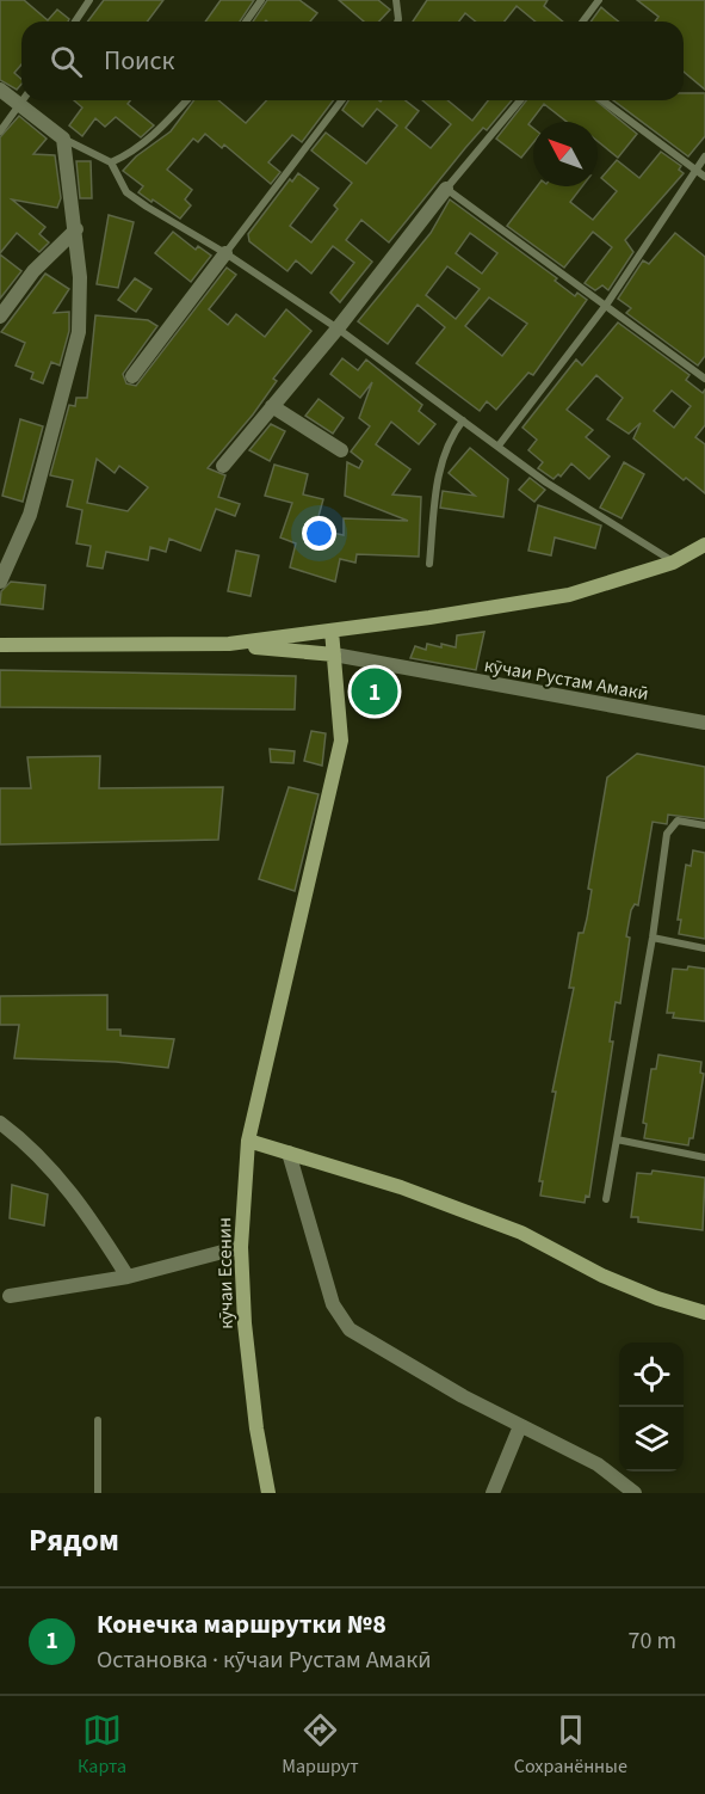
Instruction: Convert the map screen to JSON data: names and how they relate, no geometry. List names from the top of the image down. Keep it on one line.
{"streets":{"street":["кӯчаи Рустам Амакӣ","кӯчаи Есенин"]},"crossings":[["кӯчаи Рустам Амакӣ","кӯчаи Есенин"]],"north":"top left","page":{"search":"Поиск","pins":"1","heading":"Рядом","list":[{"mark":"1","name":"Конечка маршрутки №8","note":"Остановка · кӯчаи Рустам Амакӣ","value":"70 m"}],"nav":["Карта","Маршрут","Сохранённые"]}}
